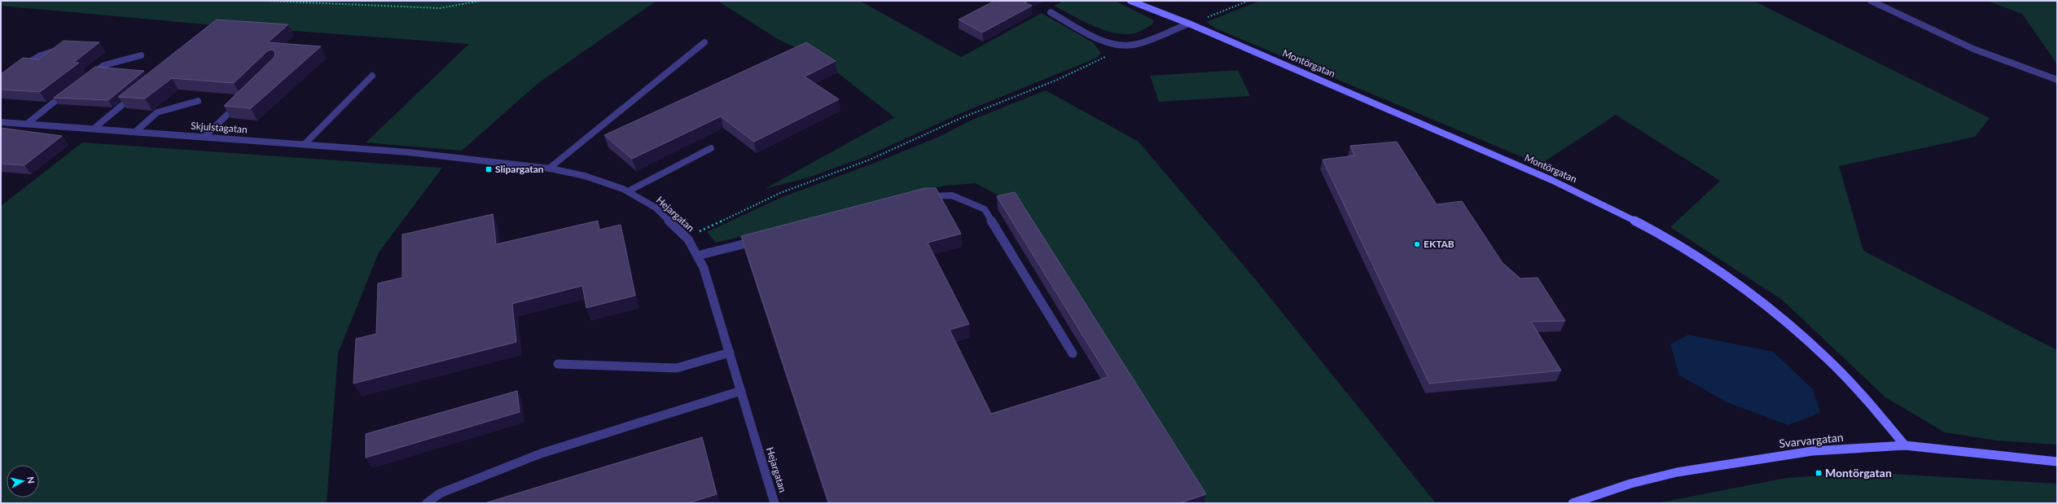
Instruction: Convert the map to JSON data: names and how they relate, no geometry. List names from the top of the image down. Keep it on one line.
{"streets":{"street":["Montörgatan","Skjulstagatan","Hejargatan","Svarvargatan"]},"crossings":[["Montörgatan","Svarvargatan"],["Skjulstagatan","Hejargatan"]],"places":{"transit":["Slipargatan","Montörgatan"],"other":["EKTAB"]},"north":"right"}
